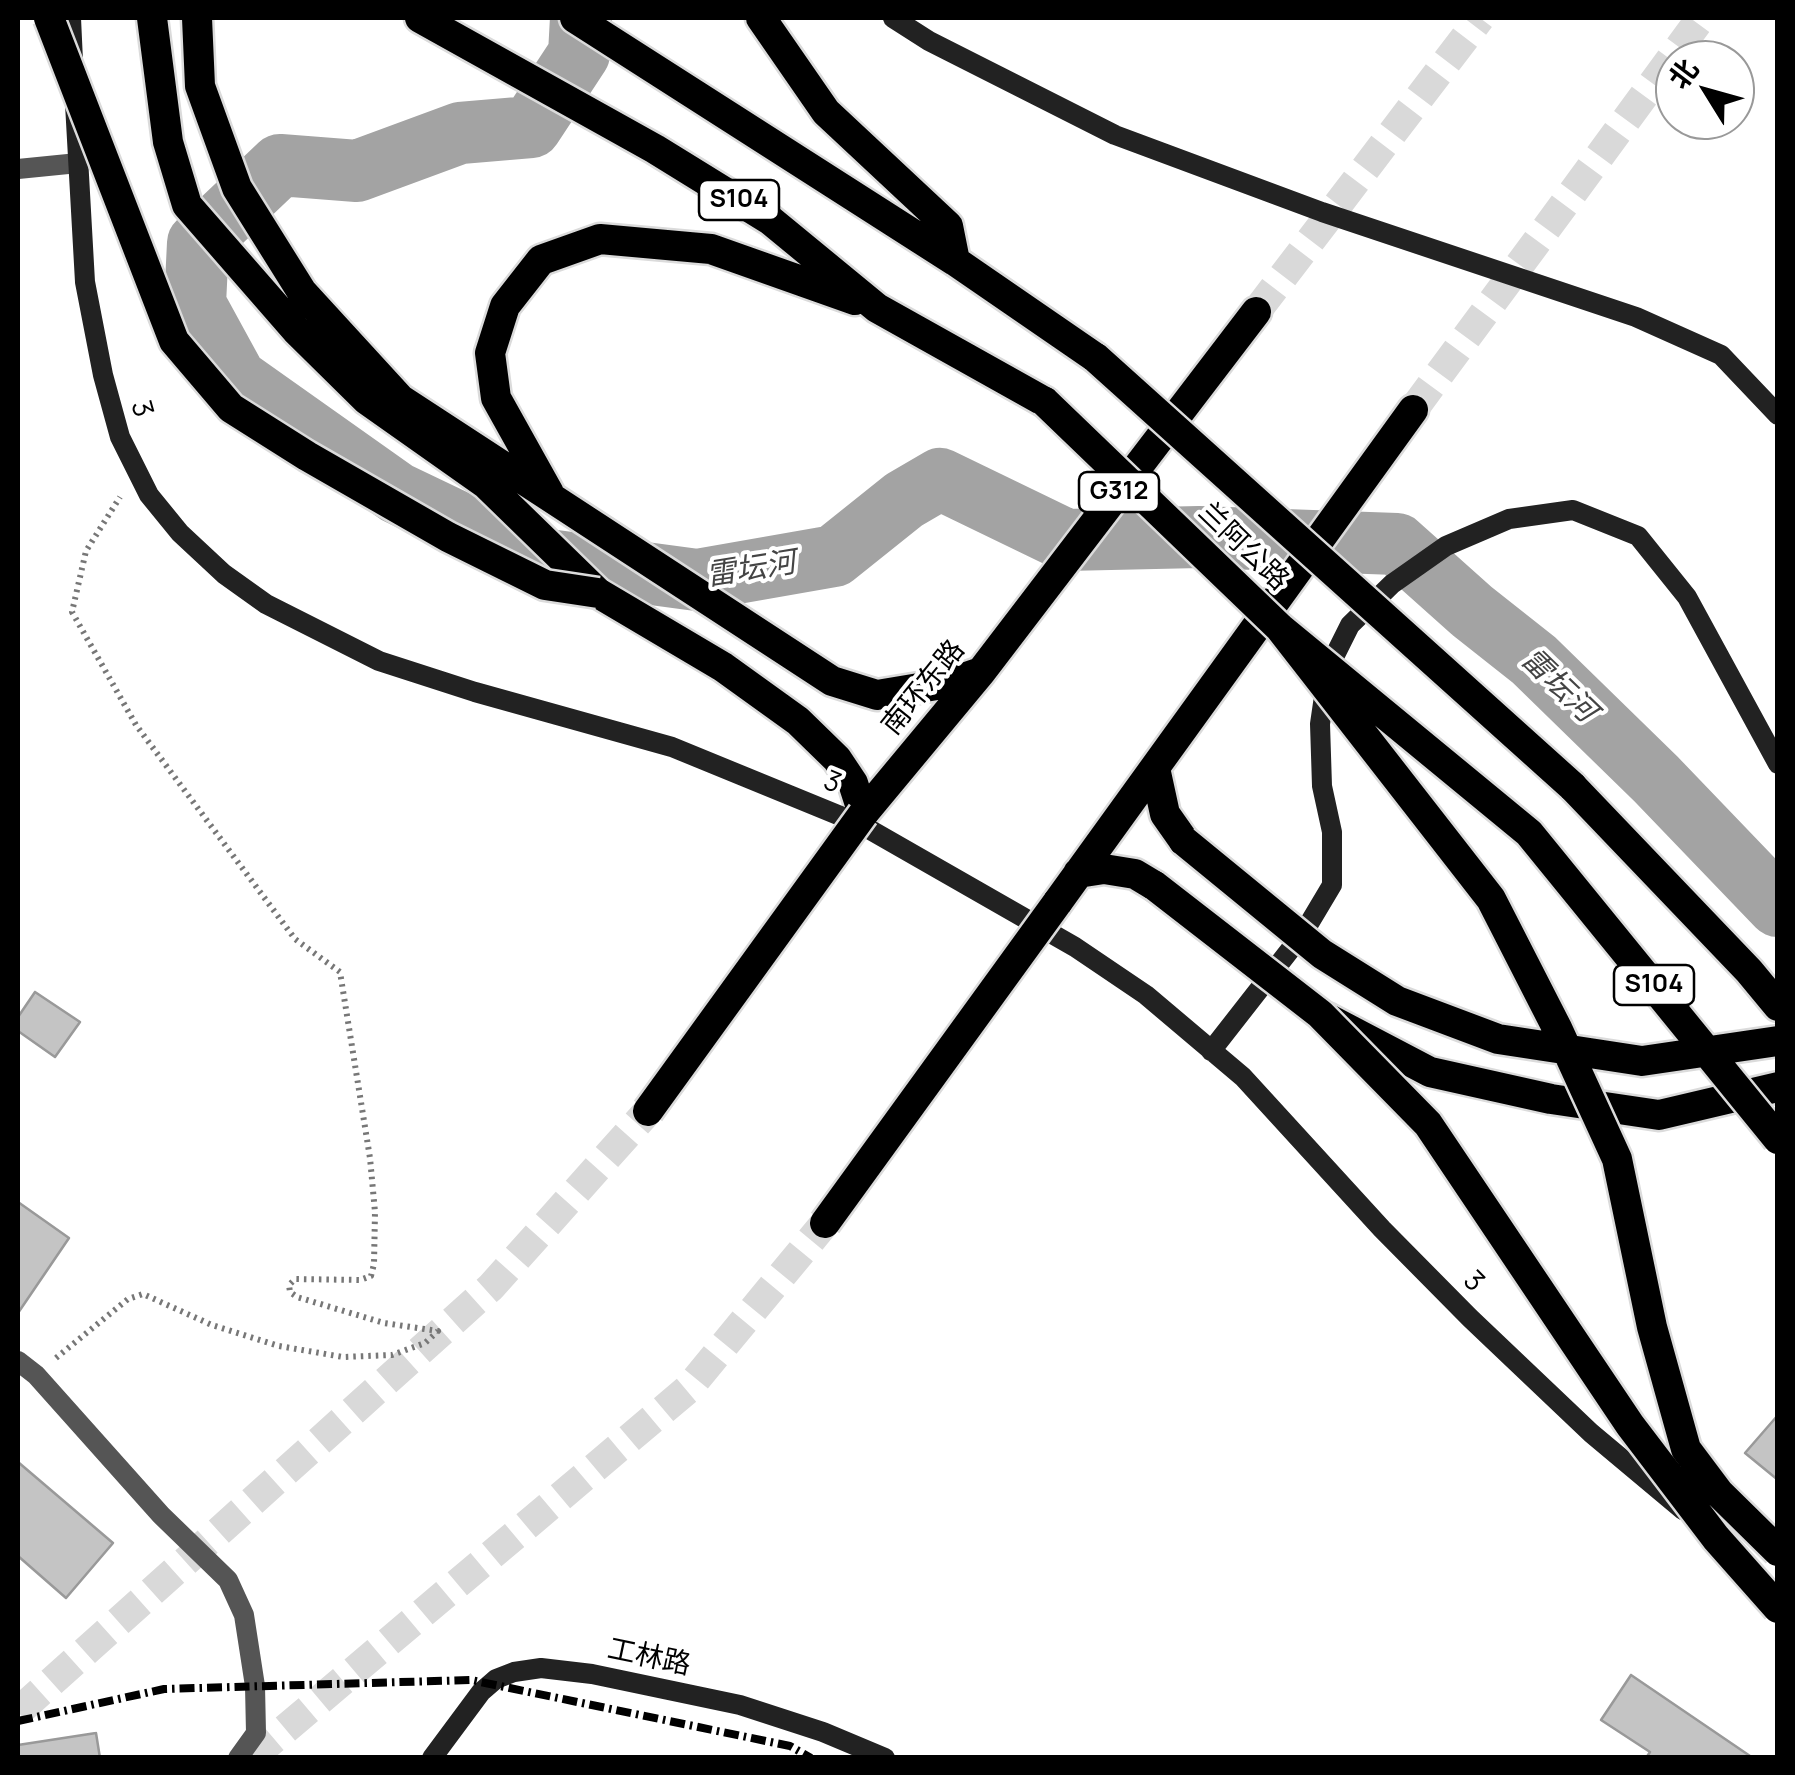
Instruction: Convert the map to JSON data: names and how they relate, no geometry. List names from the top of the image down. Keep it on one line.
{"streets":{"highway":["S104","G312","兰阿公路","南环东路"],"main road":["3","工林路"]},"water":["雷坛河"],"north":"top left"}
